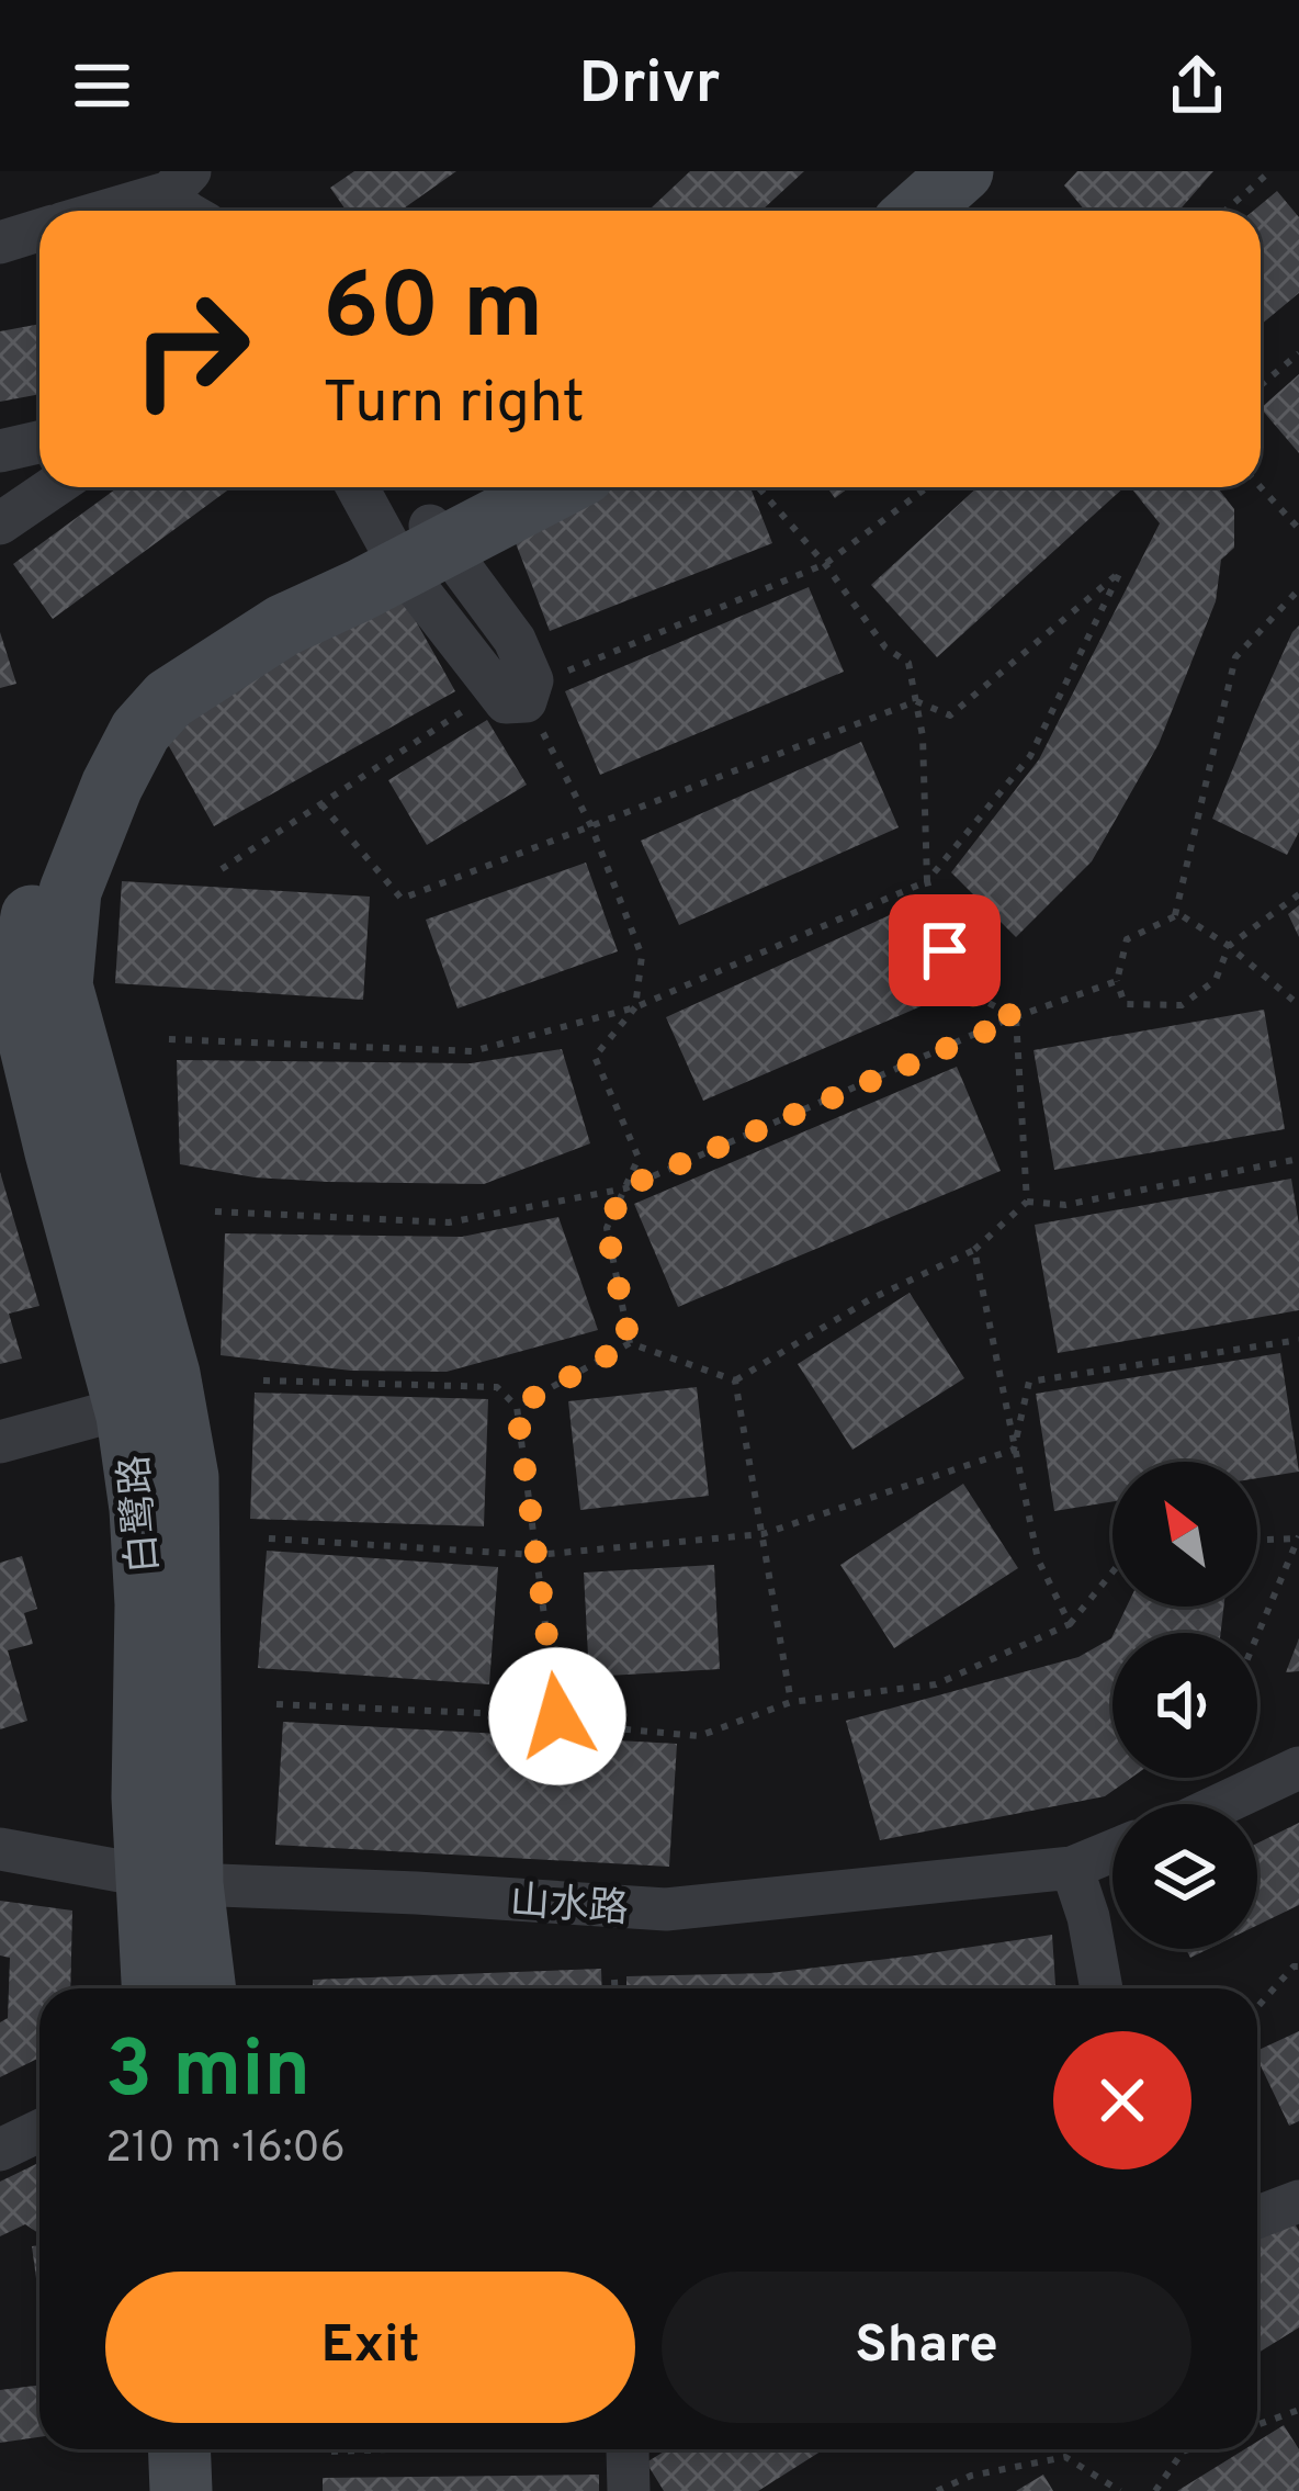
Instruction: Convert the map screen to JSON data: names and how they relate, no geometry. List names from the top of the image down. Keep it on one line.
{"streets":{"street":["白鹭路","山水路"]},"crossings":[["白鹭路","山水路"]],"north":"top left","page":{"header":"Drivr","turn":["60 m","Turn right"],"heading":["3 min","210 m · 16:06"],"buttons":["Exit","Share"]}}
